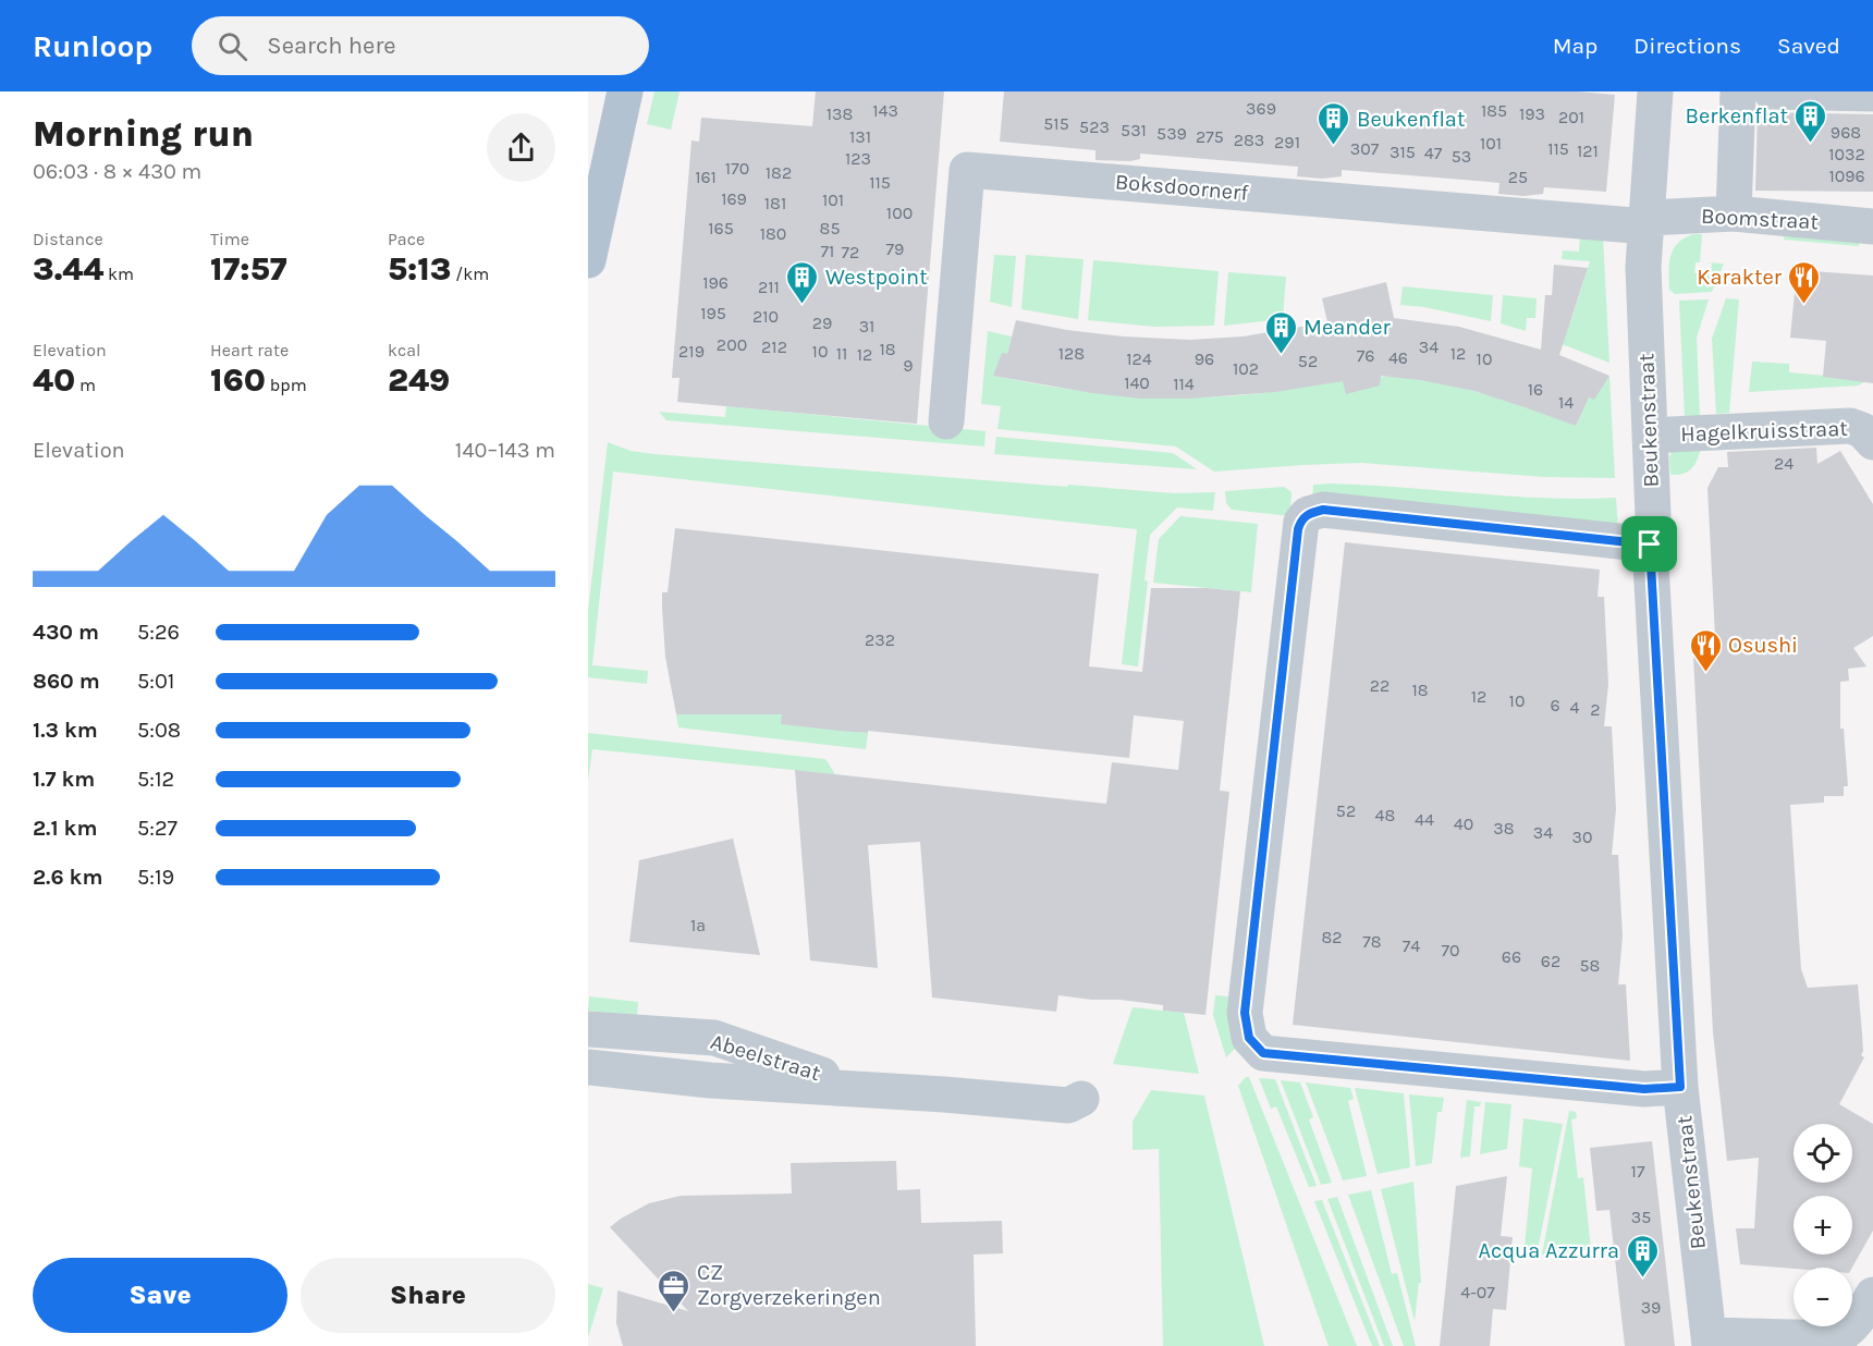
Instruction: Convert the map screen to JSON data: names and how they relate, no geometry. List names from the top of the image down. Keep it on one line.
{"streets":{"street":["Boksdoornerf","Boomstraat","Beukenstraat","Hagelkruisstraat","Abeelstraat"]},"crossings":[["Boksdoornerf","Boomstraat"],["Boksdoornerf","Beukenstraat"],["Boomstraat","Beukenstraat"],["Beukenstraat","Hagelkruisstraat"]],"places":{"building":["Berkenflat","Beukenflat","Westpoint","Meander","Acqua Azzurra"],"restaurant":["Karakter","Osushi"],"office":["CZ Zorgverzekeringen"]},"house_numbers":["369","143","185","138","193","201","515","523","531","968","539","131","275","283","291","101","307","115","121","315","47","1032","53","123","170","182","1096","161","25","115","169","101","181","100","165","85","180","79","71","72","196","211","195","210","29","31","200","212","34","18","219","10","11","128","12","12","76","46","124","96","10","52","9","102","140","114","16","14","24","232","22","18","12","10","6","4","2","52","48","44","40","38","34","30","1a","82","78","74","70","66","62","58","17","35","4-07","39"],"page":{"header":"Runloop","search":"Search here","nav":["Map","Directions","Saved"],"heading":["Morning run","06:03 · 8 × 430 m"],"stats":[["Distance","3.44 km"],["Time","17:57"],["Pace","5:13 /km"],["Elevation","40 m"],["Heart rate","160 bpm"],["kcal","249"]],"chart":["Elevation","140–143 m"],"list":[{"name":"430 m","note":"5:26"},{"name":"860 m","note":"5:01"},{"name":"1.3 km","note":"5:08"},{"name":"1.7 km","note":"5:12"},{"name":"2.1 km","note":"5:27"},{"name":"2.6 km","note":"5:19"}],"map_buttons":["+","−"],"buttons":["Save","Share"]}}
